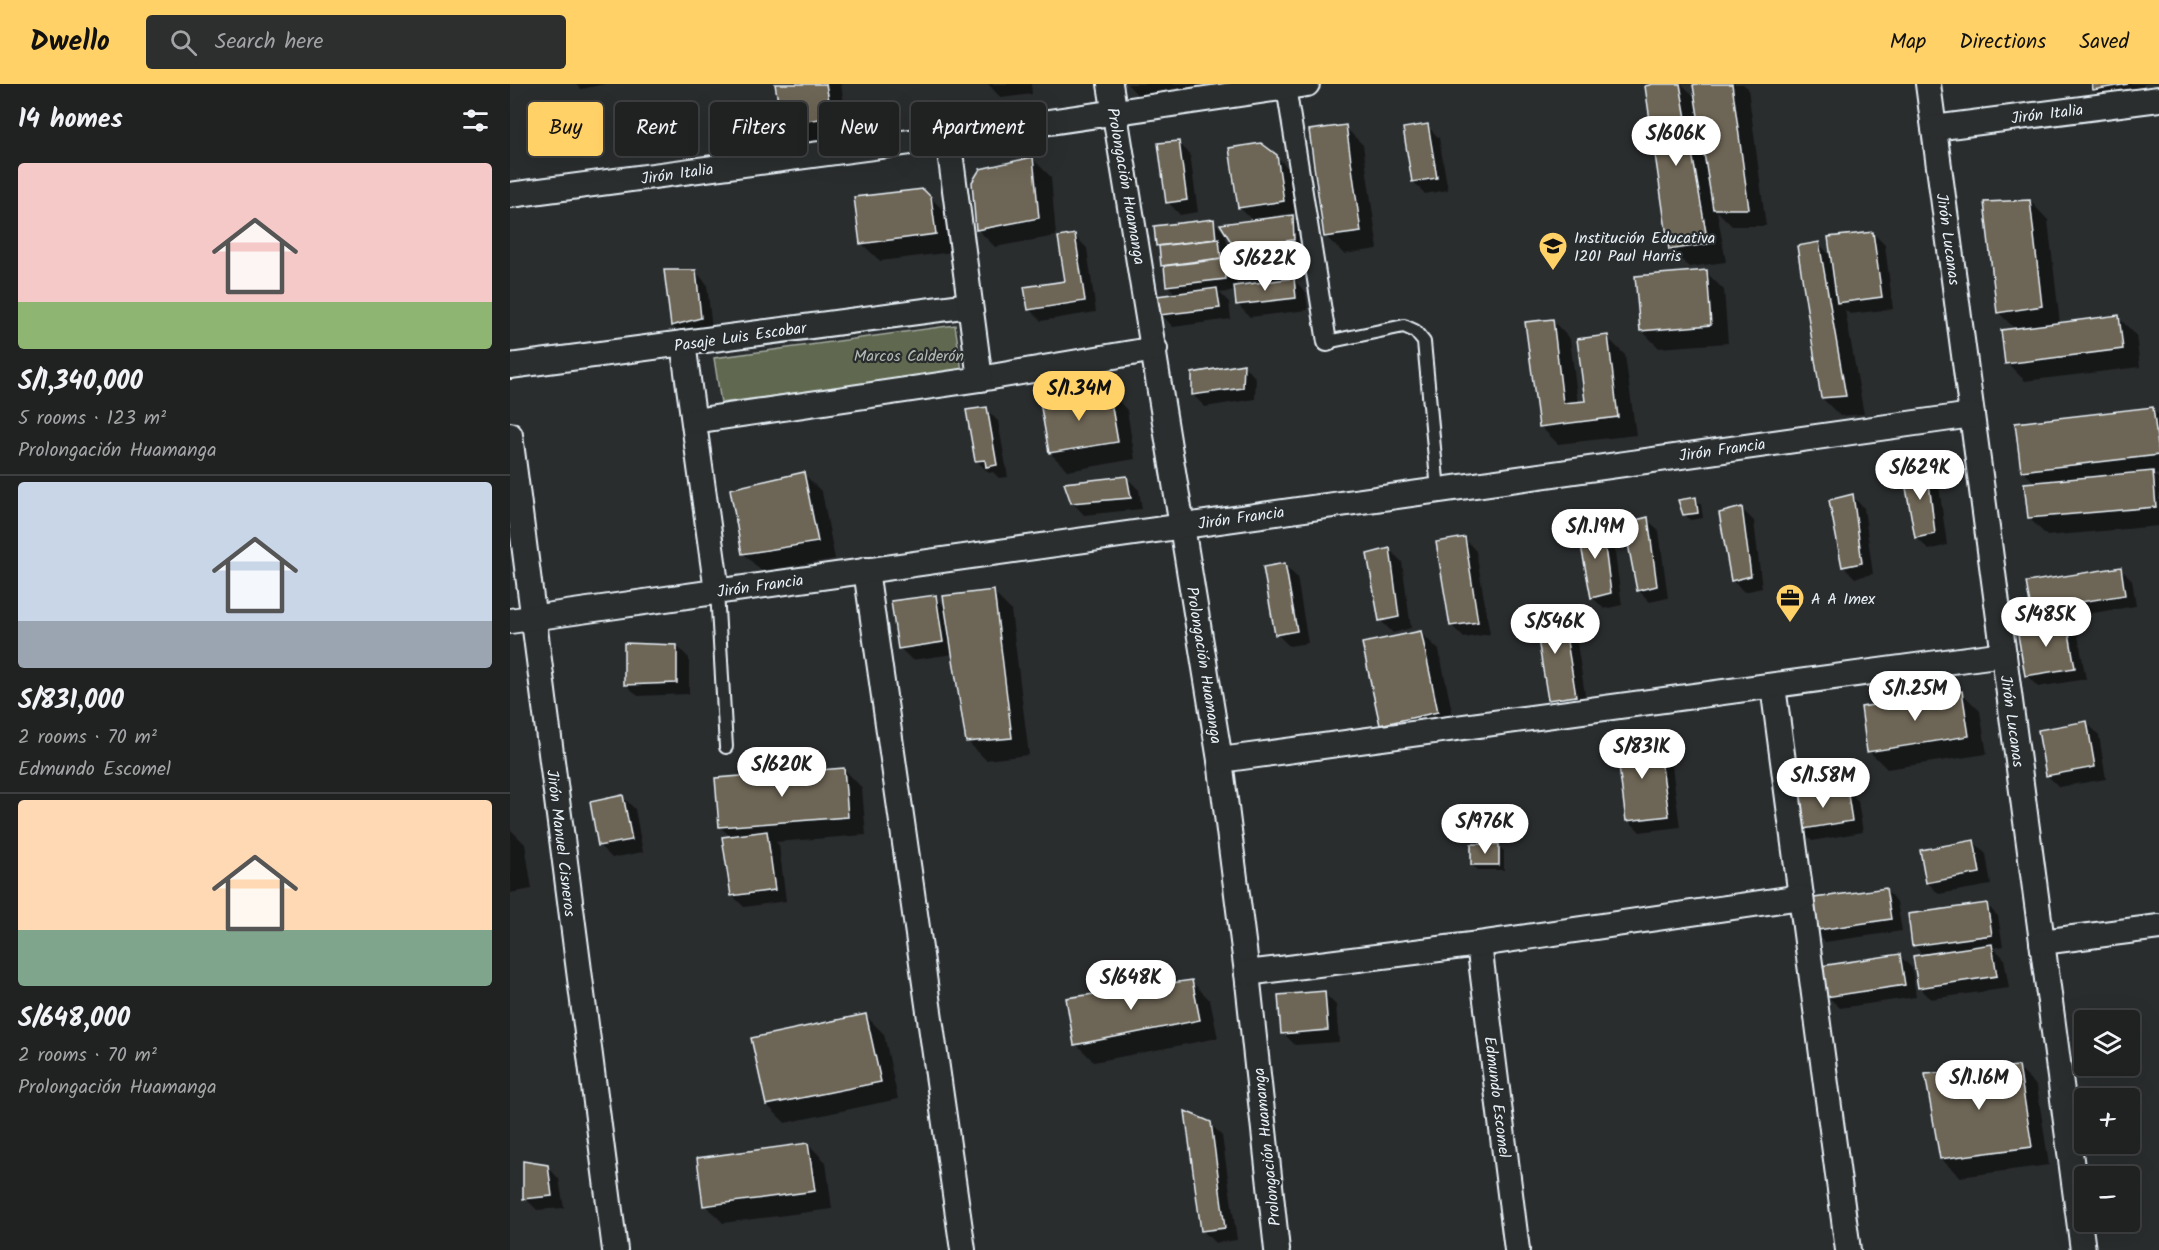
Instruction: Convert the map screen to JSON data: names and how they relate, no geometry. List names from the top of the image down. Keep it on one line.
{"streets":{"street":["Jirón Italia","Prolongación Huamanga","Jirón Lucanas","Pasaje Luis Escobar","Jirón Francia","Jirón Manuel Cisneros","Edmundo Escomel"]},"crossings":[["Jirón Italia","Prolongación Huamanga"],["Jirón Italia","Jirón Lucanas"],["Prolongación Huamanga","Jirón Francia"],["Jirón Lucanas","Jirón Francia"],["Jirón Francia","Jirón Manuel Cisneros"]],"parks":["Marcos Calderón"],"places":{"school or university":["Institución Educativa 1201 Paul Harris"],"office":["A A Imex"]},"page":{"header":"Dwello","search":"Search here","nav":["Map","Directions","Saved"],"heading":"14 homes","chip":["Buy","Rent","Filters","New","Apartment"],"price":["S/606K","S/622K","S/1.34M","S/629K","S/1.19M","S/485K","S/546K","S/1.25M","S/831K","S/620K","S/1.58M","S/976K","S/648K","S/1.16M"],"list":[{"name":"S/1,340,000","note":"5 rooms · 123 m² · Prolongación Huamanga"},{"name":"S/831,000","note":"2 rooms · 70 m² · Edmundo Escomel"},{"name":"S/648,000","note":"2 rooms · 70 m² · Prolongación Huamanga"}],"map_buttons":["+","−"]}}
